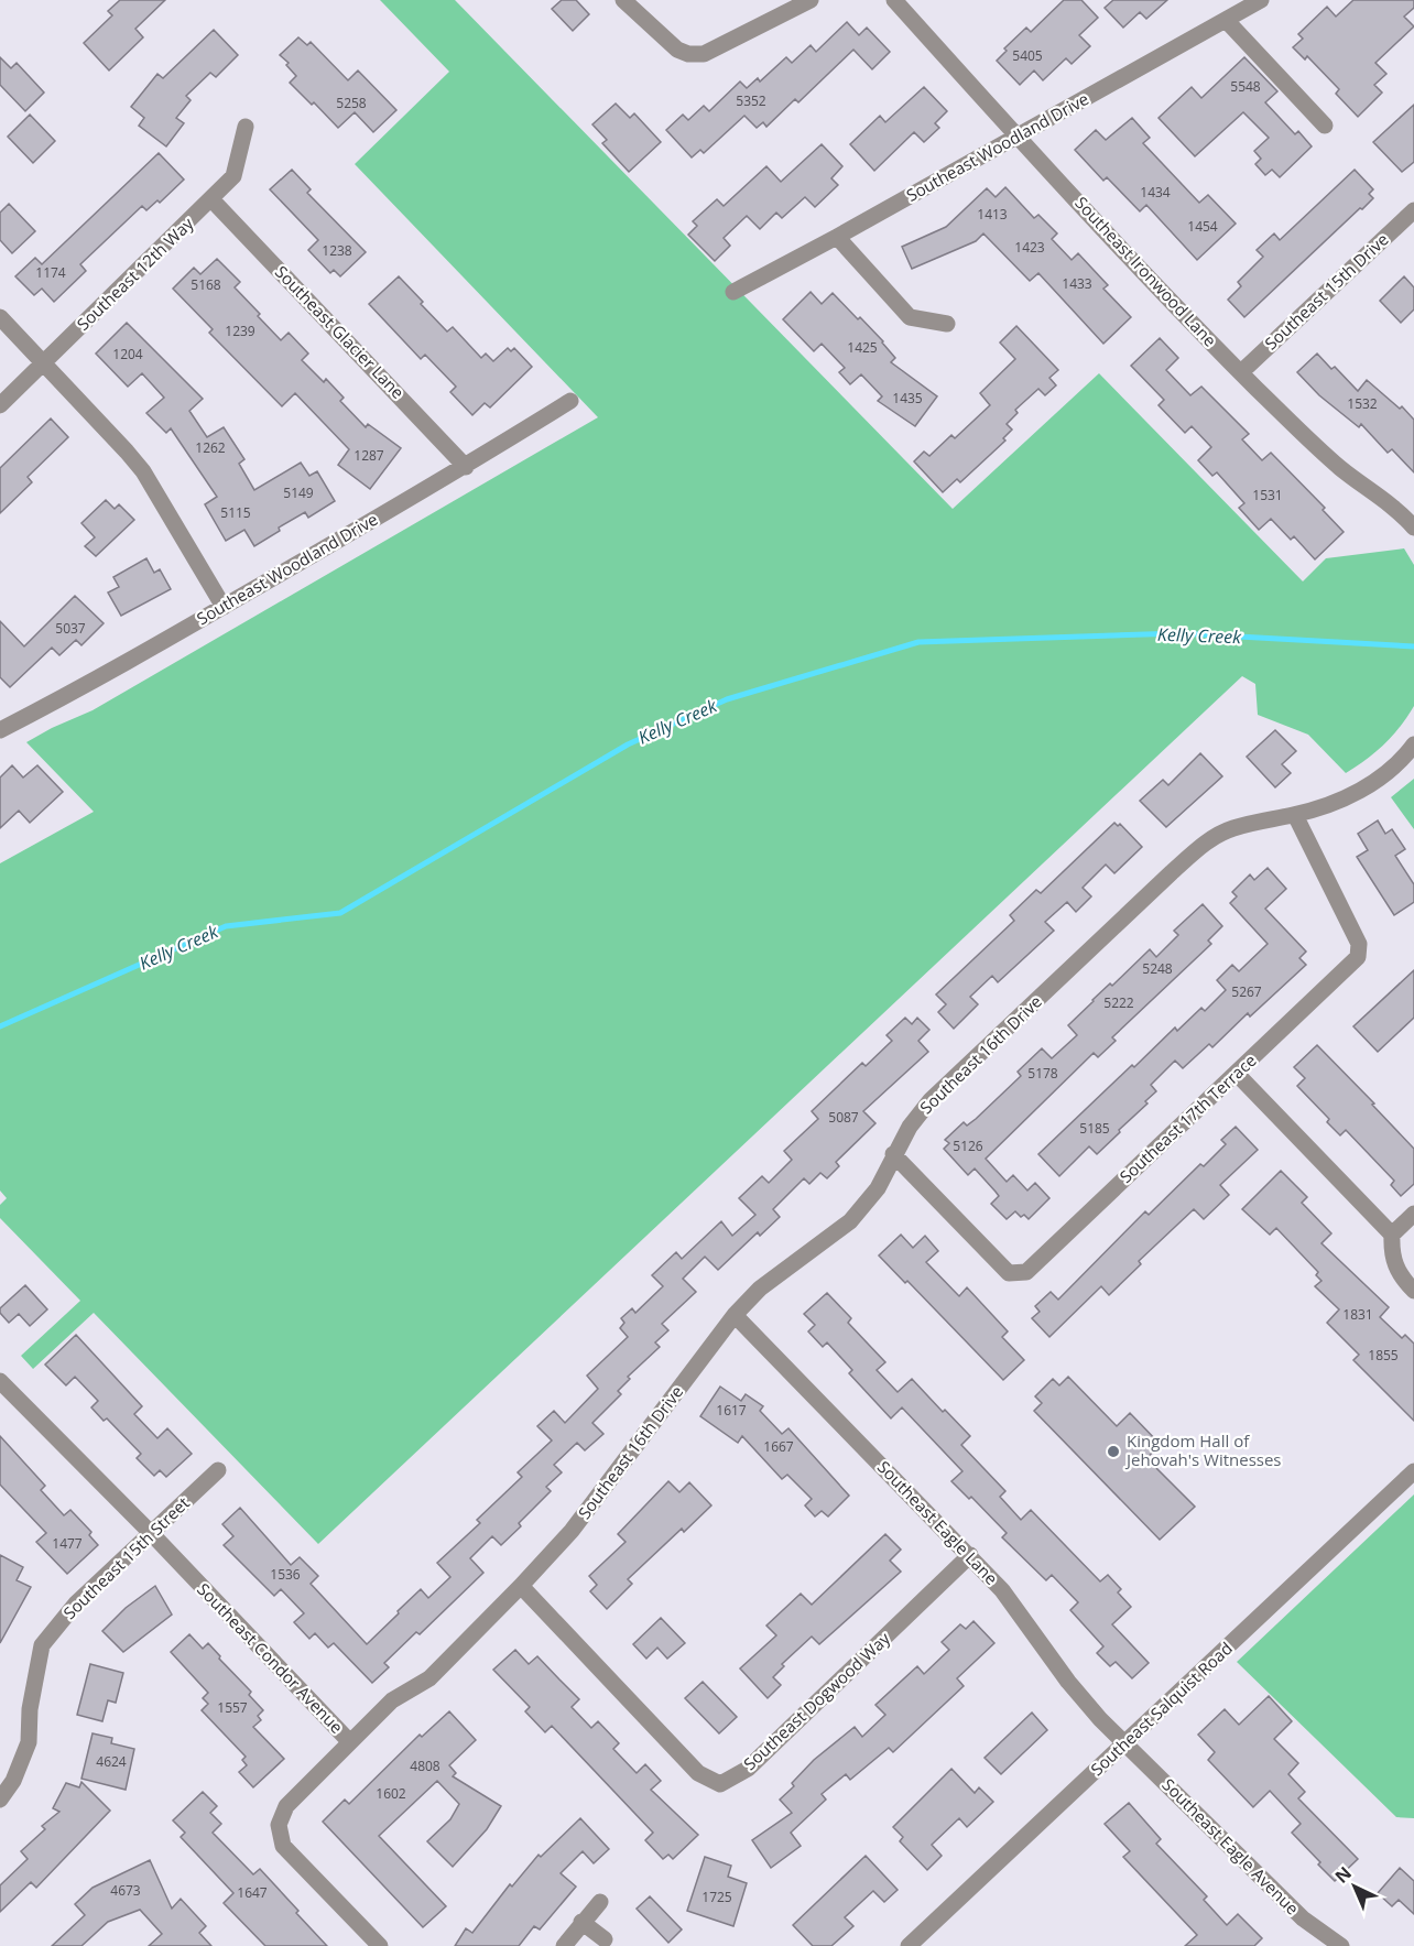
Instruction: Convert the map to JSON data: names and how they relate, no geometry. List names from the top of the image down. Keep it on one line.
{"streets":{"street":["Southeast Woodland Drive","Southeast Ironwood Lane","Southeast 12th Way","Southeast 15th Drive","Southeast Glacier Lane","Southeast 16th Drive","Southeast 17th Terrace","Southeast Eagle Lane","Southeast 15th Street","Southeast Condor Avenue","Southeast Dogwood Way","Southeast Salquist Road","Southeast Eagle Avenue"]},"crossings":[["Southeast Woodland Drive","Southeast Ironwood Lane"],["Southeast Woodland Drive","Southeast Glacier Lane"],["Southeast Ironwood Lane","Southeast 15th Drive"],["Southeast 12th Way","Southeast Glacier Lane"],["Southeast 16th Drive","Southeast 17th Terrace"],["Southeast 16th Drive","Southeast Eagle Lane"],["Southeast 16th Drive","Southeast Condor Avenue"],["Southeast 16th Drive","Southeast Dogwood Way"],["Southeast Eagle Lane","Southeast Dogwood Way"],["Southeast Eagle Lane","Southeast Salquist Road"],["Southeast Eagle Lane","Southeast Eagle Avenue"],["Southeast 15th Street","Southeast Condor Avenue"],["Southeast Salquist Road","Southeast Eagle Avenue"]],"water":["Kelly Creek"],"places":["Kingdom Hall of Jehovah's Witnesses"],"house_numbers":["5405","5548","5352","5258","1434","1413","1454","1423","1238","1174","1433","5168","1239","1425","1204","1435","1532","1262","1287","5149","1531","5115","5037","5248","5267","5222","5178","5087","5185","5126","1831","1855","1617","1667","1477","1536","1557","4624","4808","1602","4673","1647","1725"],"north":"top left"}
